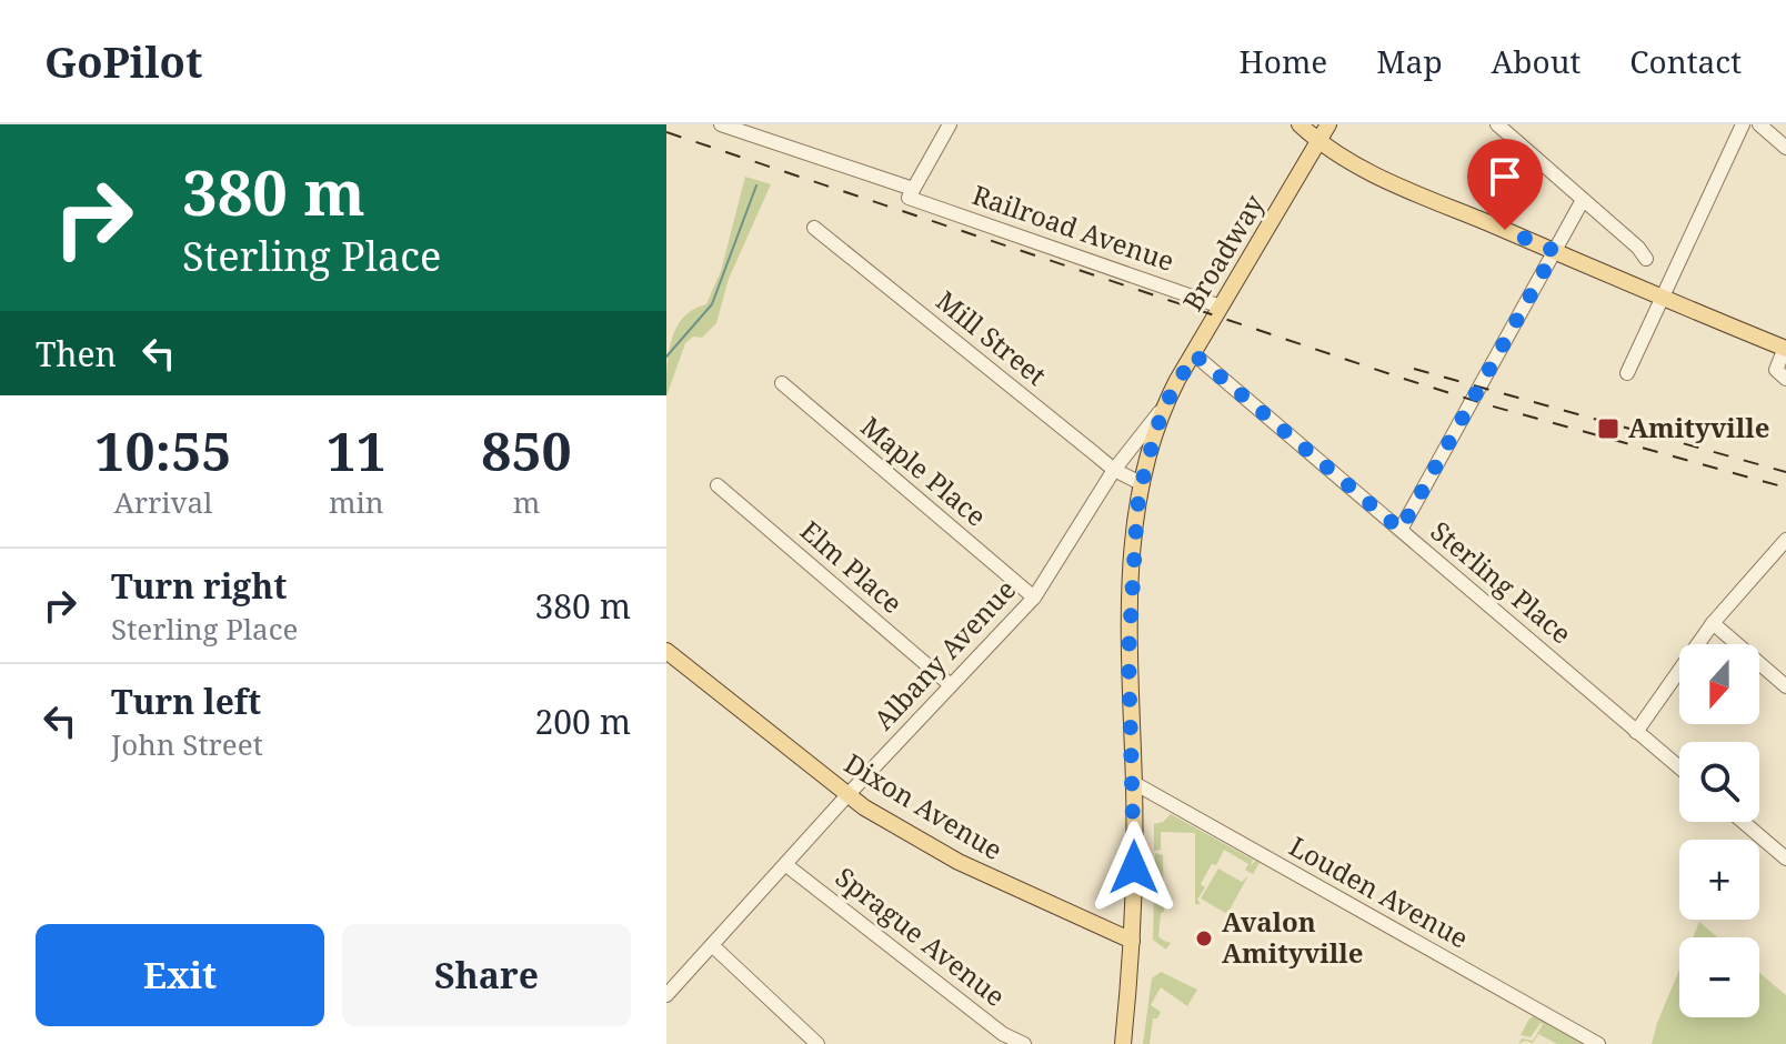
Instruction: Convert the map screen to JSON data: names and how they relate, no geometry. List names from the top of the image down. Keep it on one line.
{"streets":{"main road":["Broadway","Dixon Avenue"],"street":["Railroad Avenue","Mill Street","Maple Place","Elm Place","Sterling Place","Albany Avenue","Louden Avenue","Sprague Avenue"]},"crossings":[["Railroad Avenue","Broadway"],["Broadway","Mill Street"],["Broadway","Sterling Place"],["Broadway","Albany Avenue"],["Broadway","Dixon Avenue"],["Broadway","Louden Avenue"],["Mill Street","Albany Avenue"],["Maple Place","Albany Avenue"],["Elm Place","Albany Avenue"],["Albany Avenue","Dixon Avenue"],["Albany Avenue","Sprague Avenue"]],"places":{"transit":["Amityville"],"other":["Avalon Amityville"]},"north":"bottom","page":{"header":"GoPilot","nav":["Home","Map","About","Contact"],"turn":["380 m","Sterling Place"],"then":"Then","eta":["10:55","Arrival","11","min","850","m"],"list":[{"name":"Turn right","note":"Sterling Place","value":"380 m"},{"name":"Turn left","note":"John Street","value":"200 m"}],"map_buttons":["+","−"],"buttons":["Exit","Share"]}}
